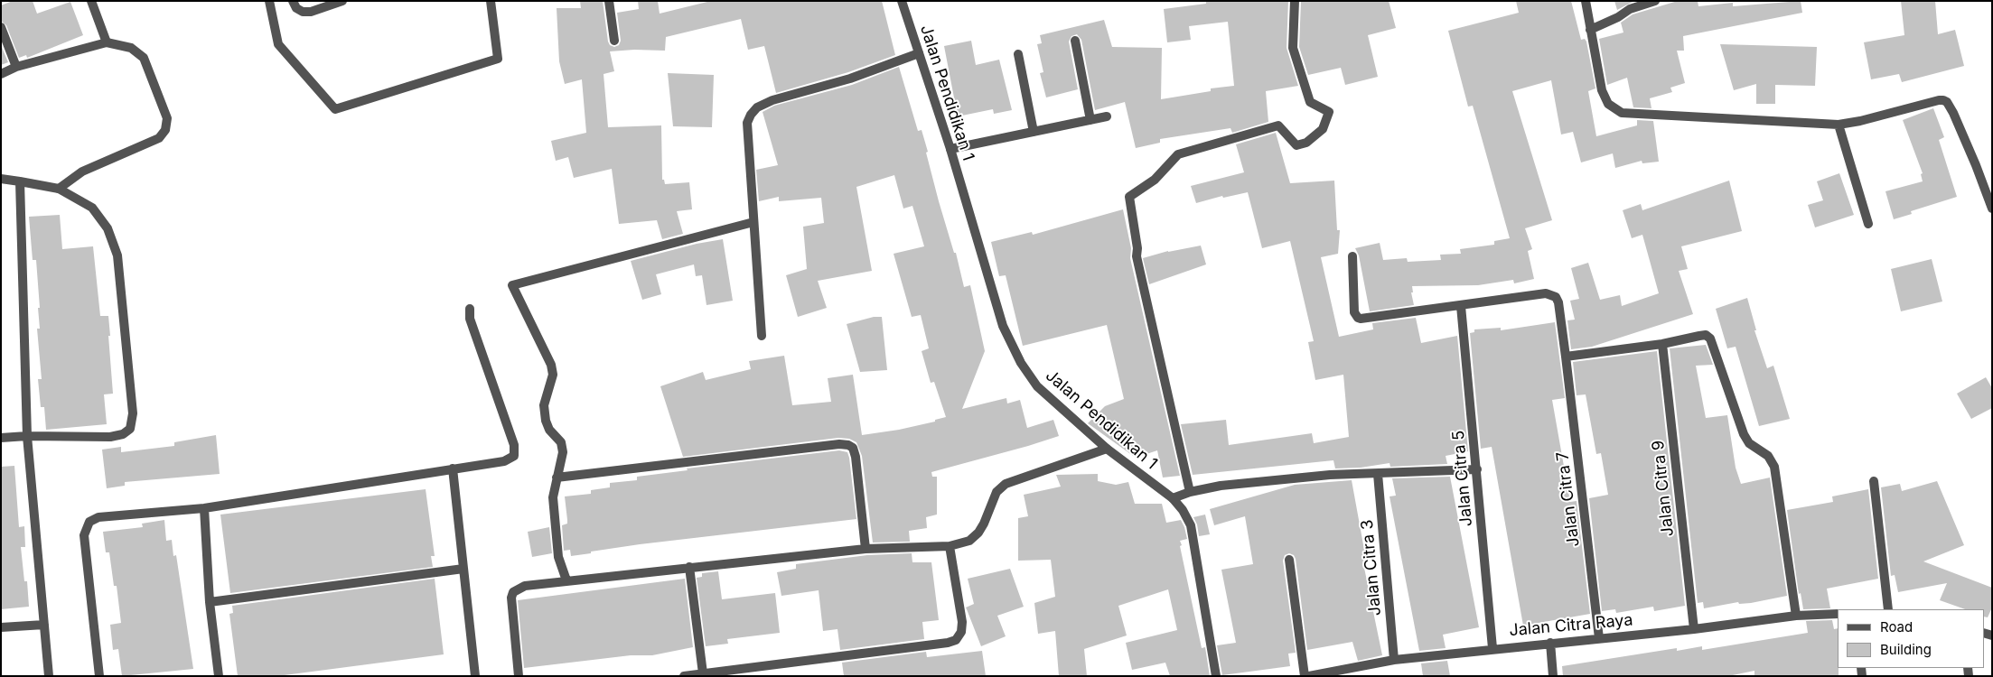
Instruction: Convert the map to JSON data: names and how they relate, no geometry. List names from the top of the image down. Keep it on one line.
{"streets":{"street":["Jalan Pendidikan 1","Jalan Citra 5","Jalan Citra 9","Jalan Citra 7","Jalan Citra 3","Jalan Citra Raya"]},"crossings":[["Jalan Citra 5","Jalan Citra 7"],["Jalan Citra 5","Jalan Citra Raya"],["Jalan Citra 9","Jalan Citra Raya"],["Jalan Citra 7","Jalan Citra Raya"],["Jalan Citra 3","Jalan Citra Raya"]],"legend":["Road","Building"]}
